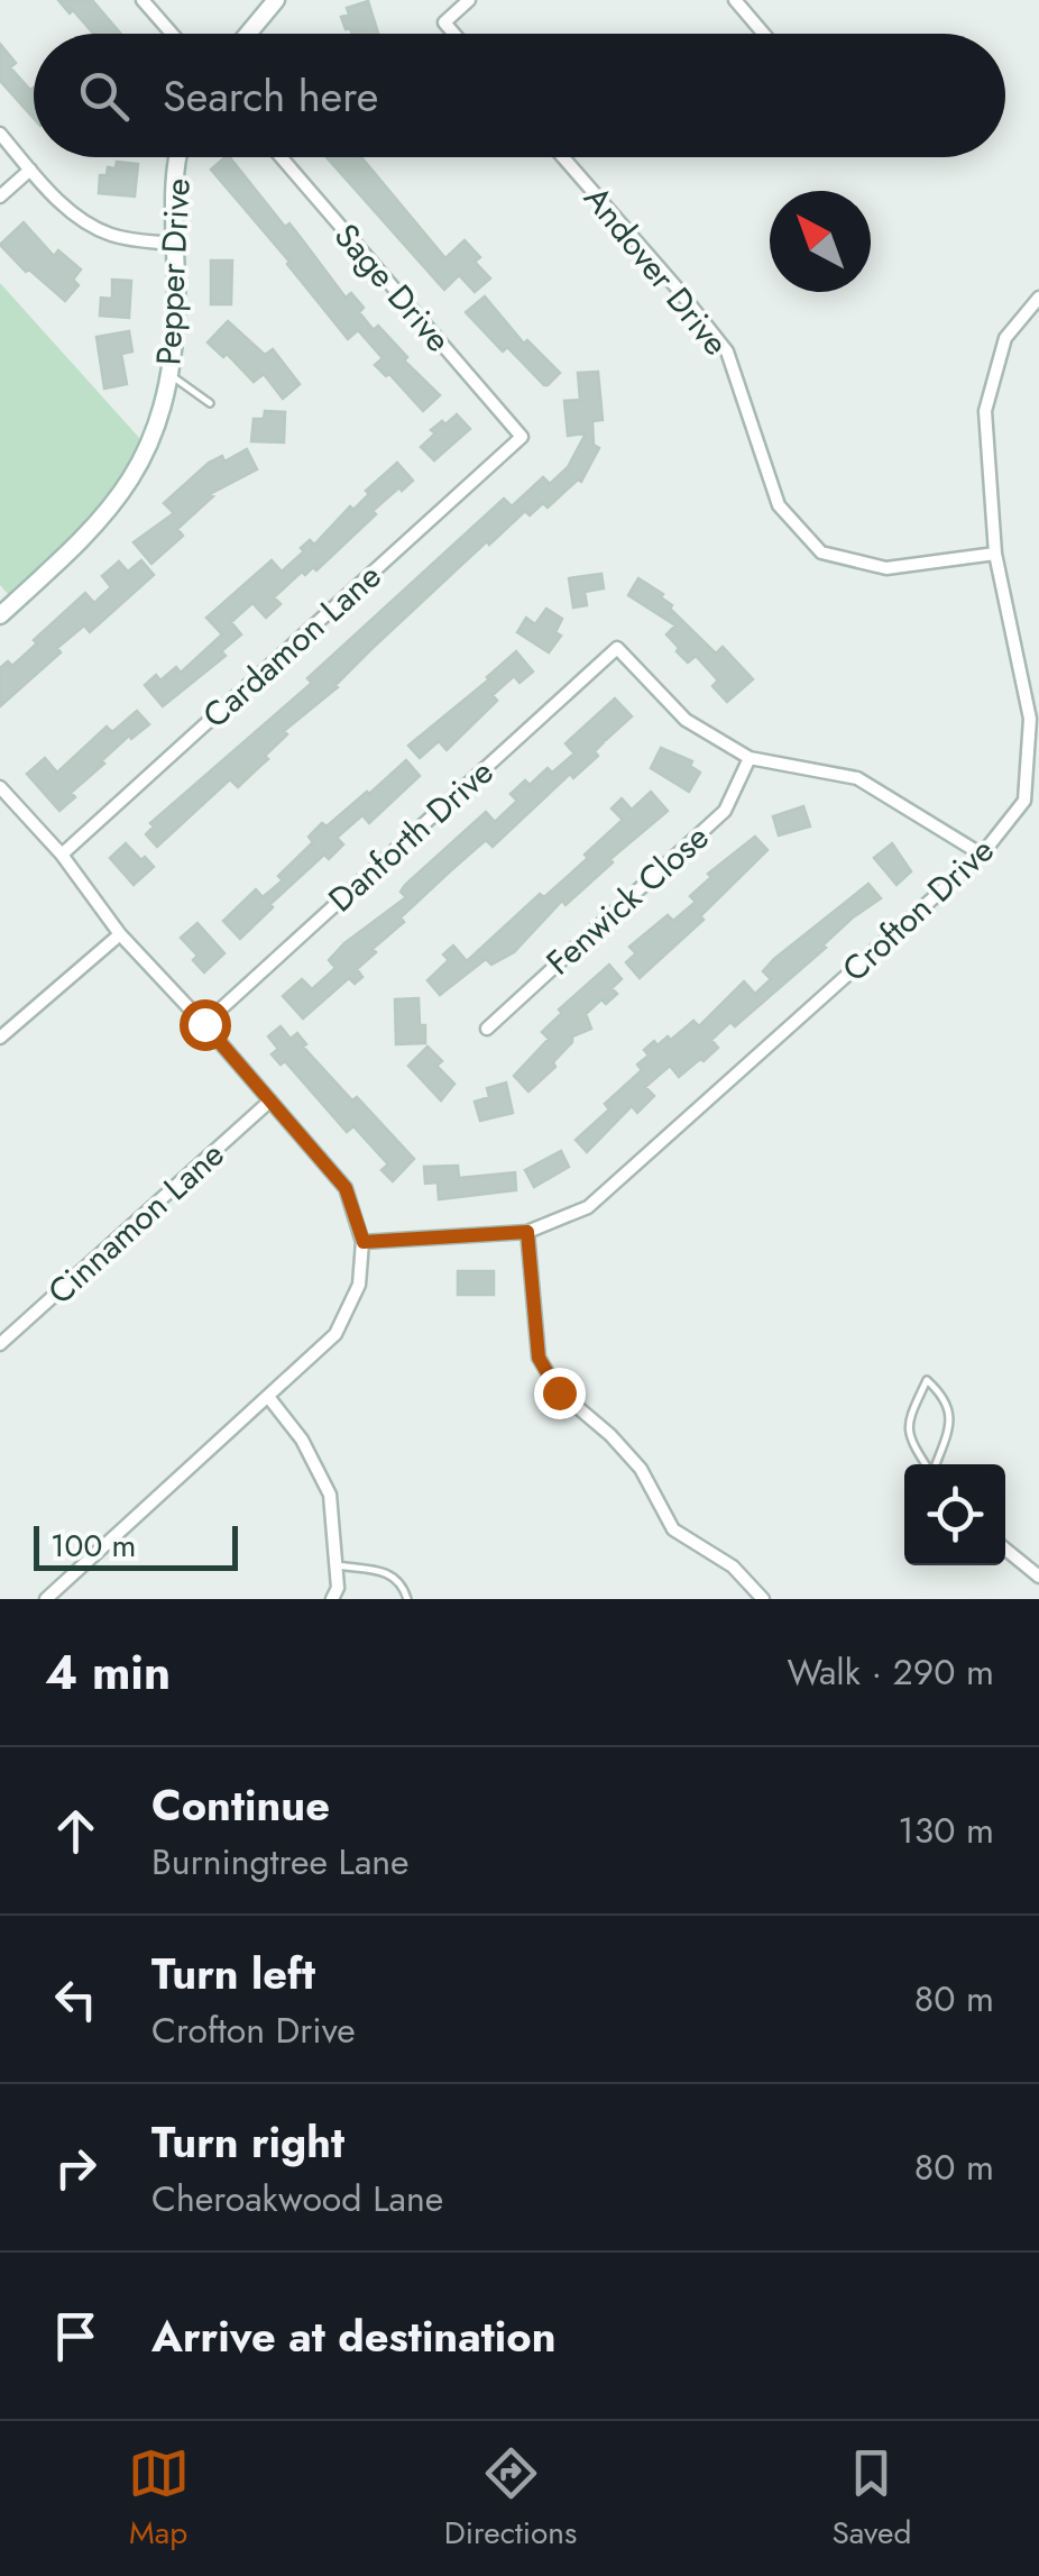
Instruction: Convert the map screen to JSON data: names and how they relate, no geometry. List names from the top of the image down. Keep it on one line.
{"streets":{"street":["Andover Drive","Pepper Drive","Sage Drive","Cardamon Lane","Danforth Drive","Fenwick Close","Crofton Drive","Cinnamon Lane"]},"crossings":[["Andover Drive","Crofton Drive"],["Sage Drive","Cardamon Lane"],["Danforth Drive","Fenwick Close"]],"scale_bar":"100 m","north":"top left","page":{"search":"Search here","scale":"100 m","heading":["4 min","Walk · 290 m"],"list":[["Continue","Burningtree Lane","130 m"],["Turn left","Crofton Drive","80 m"],["Turn right","Cheroakwood Lane","80 m"],"Arrive at destination"],"nav":["Map","Directions","Saved"]}}
